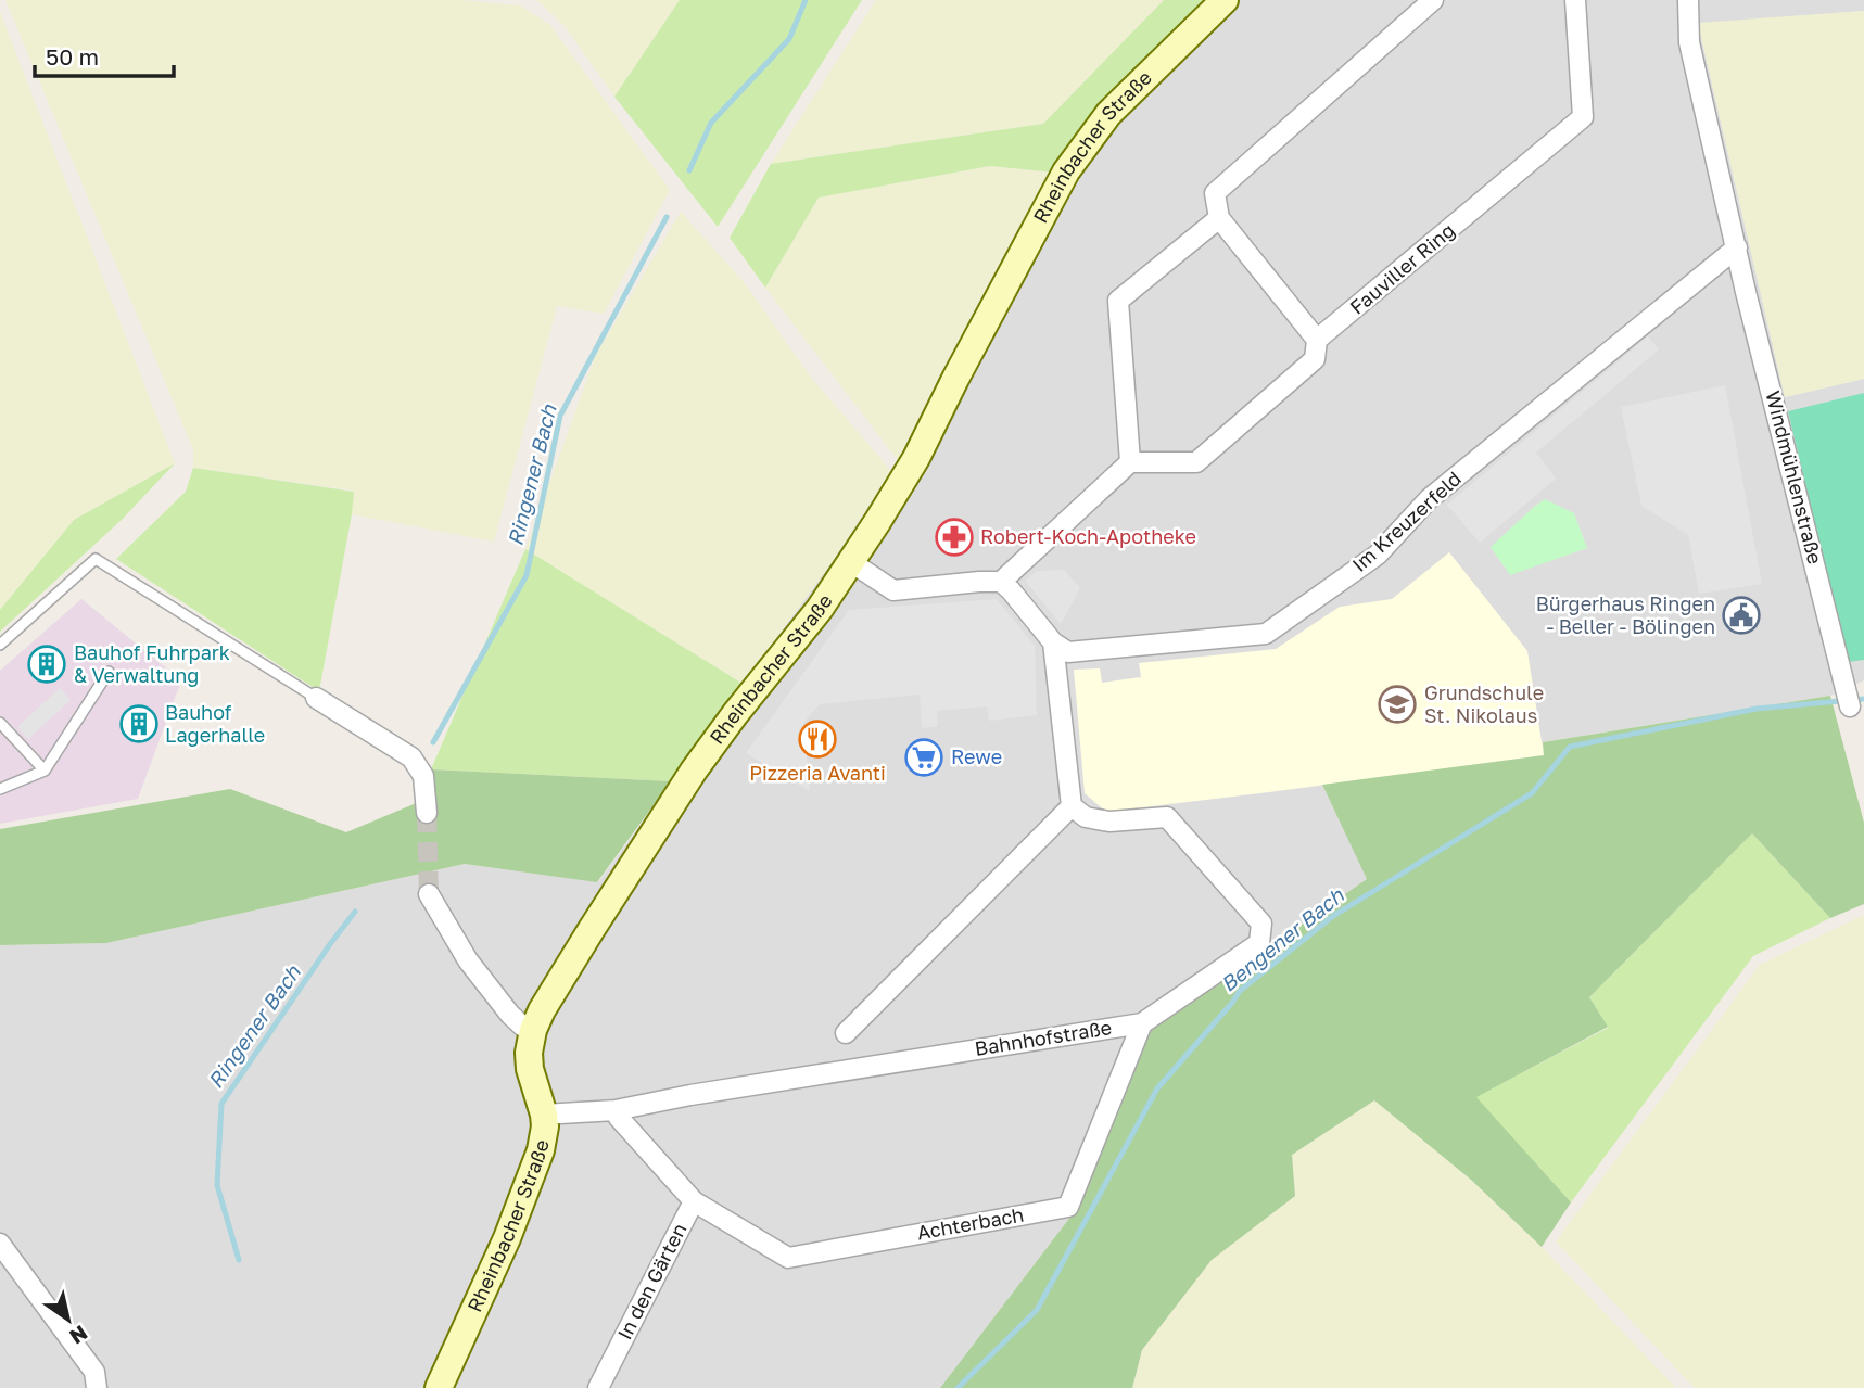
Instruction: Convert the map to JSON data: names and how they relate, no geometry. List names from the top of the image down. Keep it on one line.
{"streets":{"main road":["Rheinbacher Straße"],"street":["Fauviller Ring","Windmühlenstraße","Im Kreuzerfeld","Bahnhofstraße","Achterbach","In den Gärten"]},"crossings":[["Rheinbacher Straße","Bahnhofstraße"],["Windmühlenstraße","Im Kreuzerfeld"],["Bahnhofstraße","Achterbach"],["Bahnhofstraße","In den Gärten"],["Achterbach","In den Gärten"]],"water":["Ringener Bach","Bengener Bach"],"places":{"pharmacy":["Robert-Koch-Apotheke"],"public building":["Bürgerhaus Ringen - Beller - Bölingen"],"building":["Bauhof Fuhrpark & Verwaltung","Bauhof Lagerhalle"],"school or university":["Grundschule St. Nikolaus"],"restaurant":["Pizzeria Avanti"],"supermarket":["Rewe"]},"scale_bar":"50 m","north":"bottom right"}
